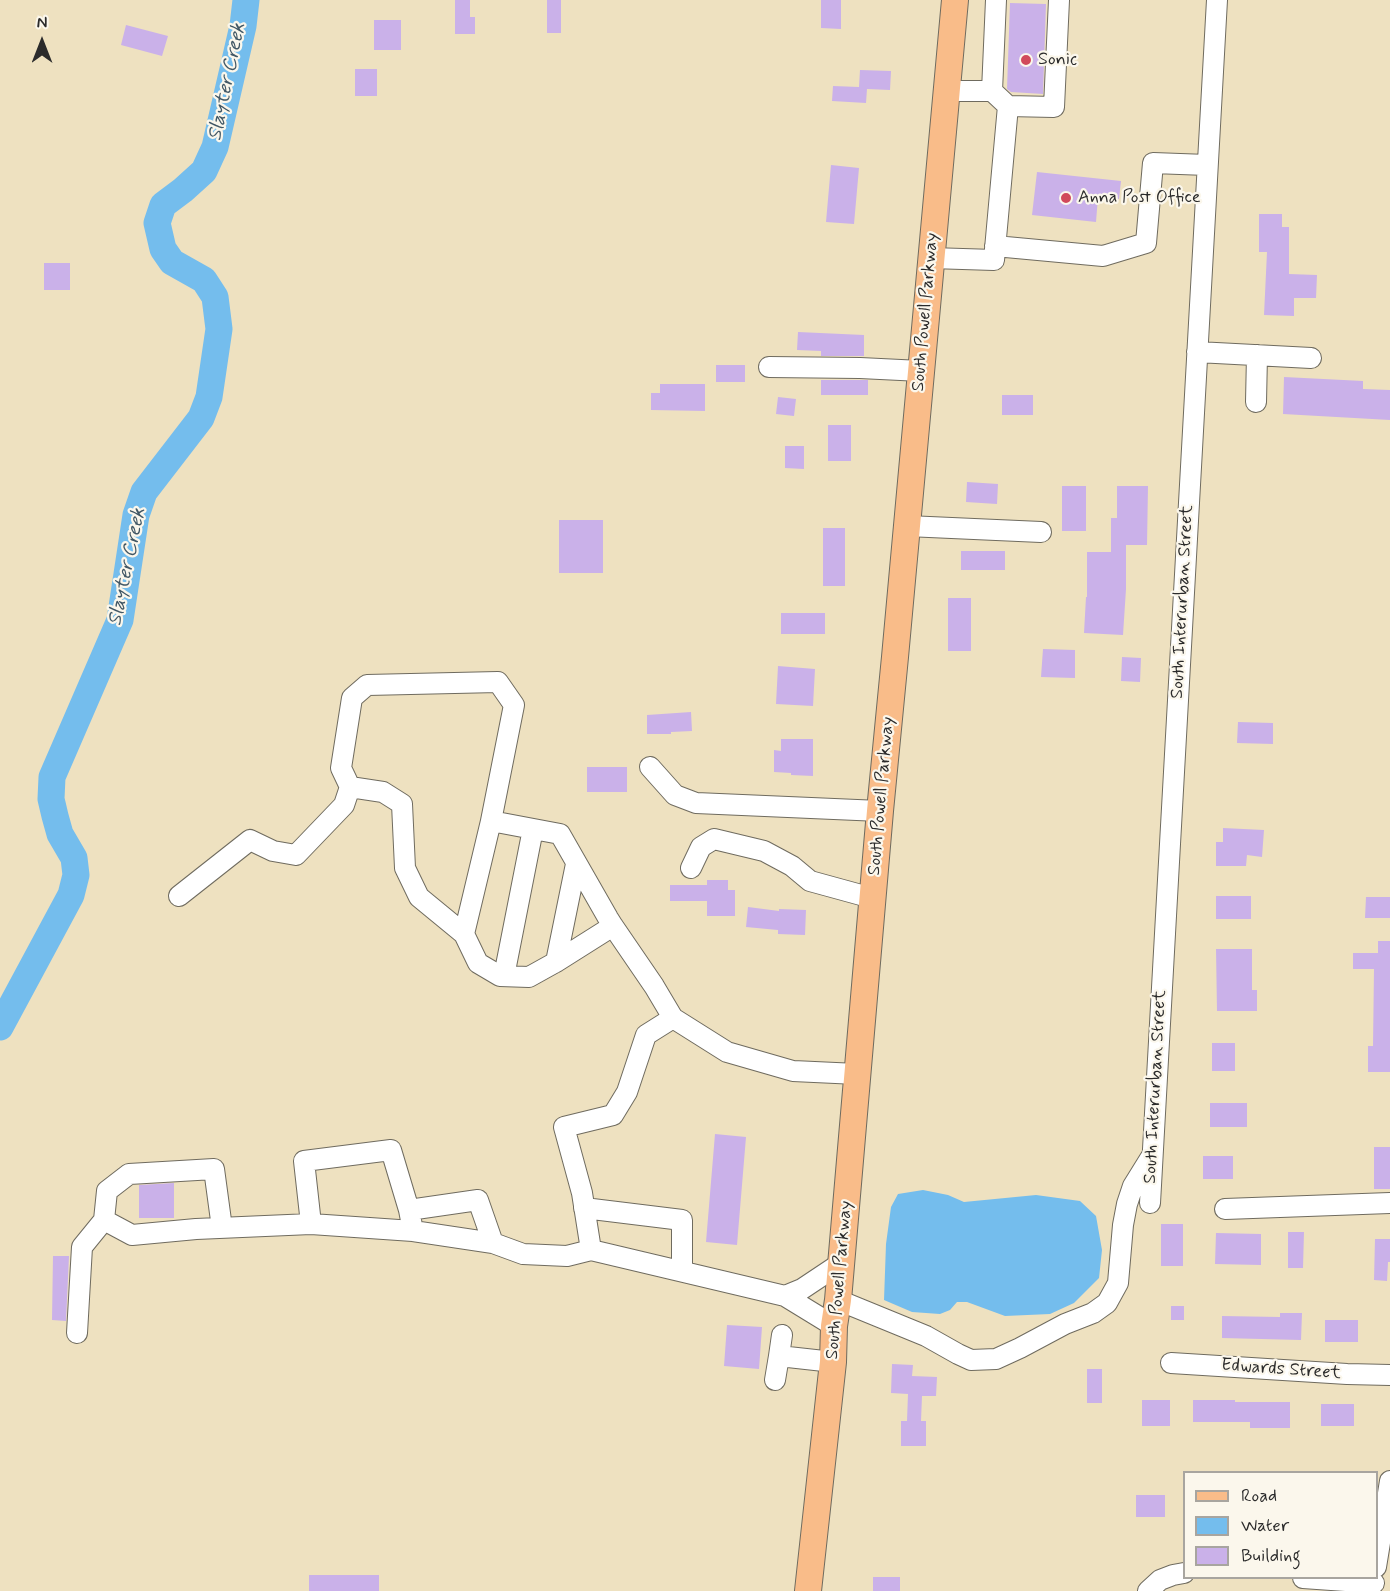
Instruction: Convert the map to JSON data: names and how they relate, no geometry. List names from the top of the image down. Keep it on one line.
{"streets":{"main road":["South Powell Parkway"],"street":["South Interurban Street","Edwards Street"]},"water":["Slayter Creek"],"places":["Sonic","Anna Post Office"],"legend":["Road","Water","Building"],"north":"top"}
